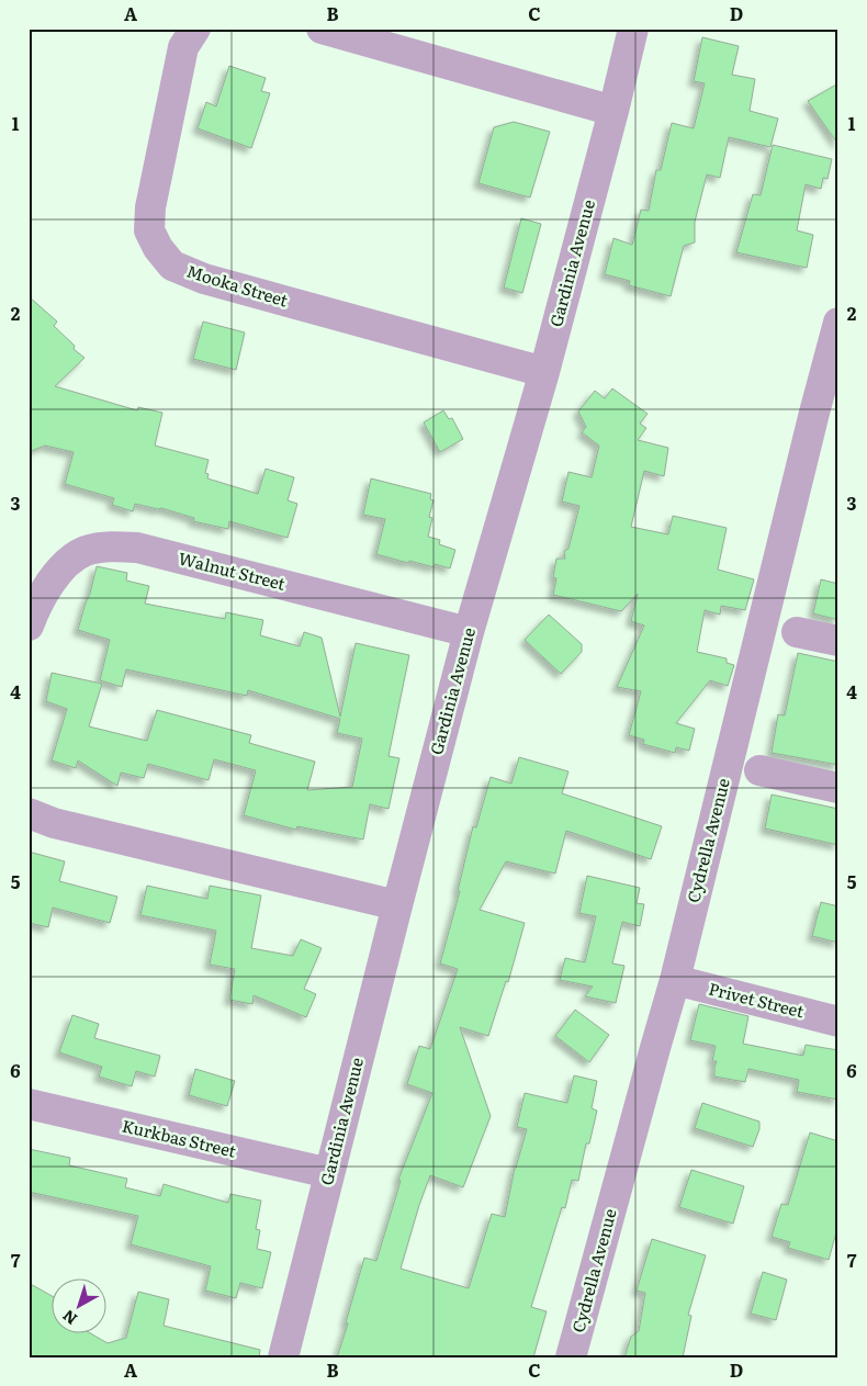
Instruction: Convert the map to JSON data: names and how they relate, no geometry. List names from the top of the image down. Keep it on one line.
{"streets":{"street":["Gardinia Avenue","Mooka Street","Walnut Street","Cydrella Avenue","Privet Street","Kurkbas Street"]},"crossings":[["Gardinia Avenue","Mooka Street"],["Gardinia Avenue","Walnut Street"],["Gardinia Avenue","Kurkbas Street"],["Cydrella Avenue","Privet Street"]],"north":"bottom left","grid":{"columns":["A","B","C","D"],"rows":["1","2","3","4","5","6","7"]}}
